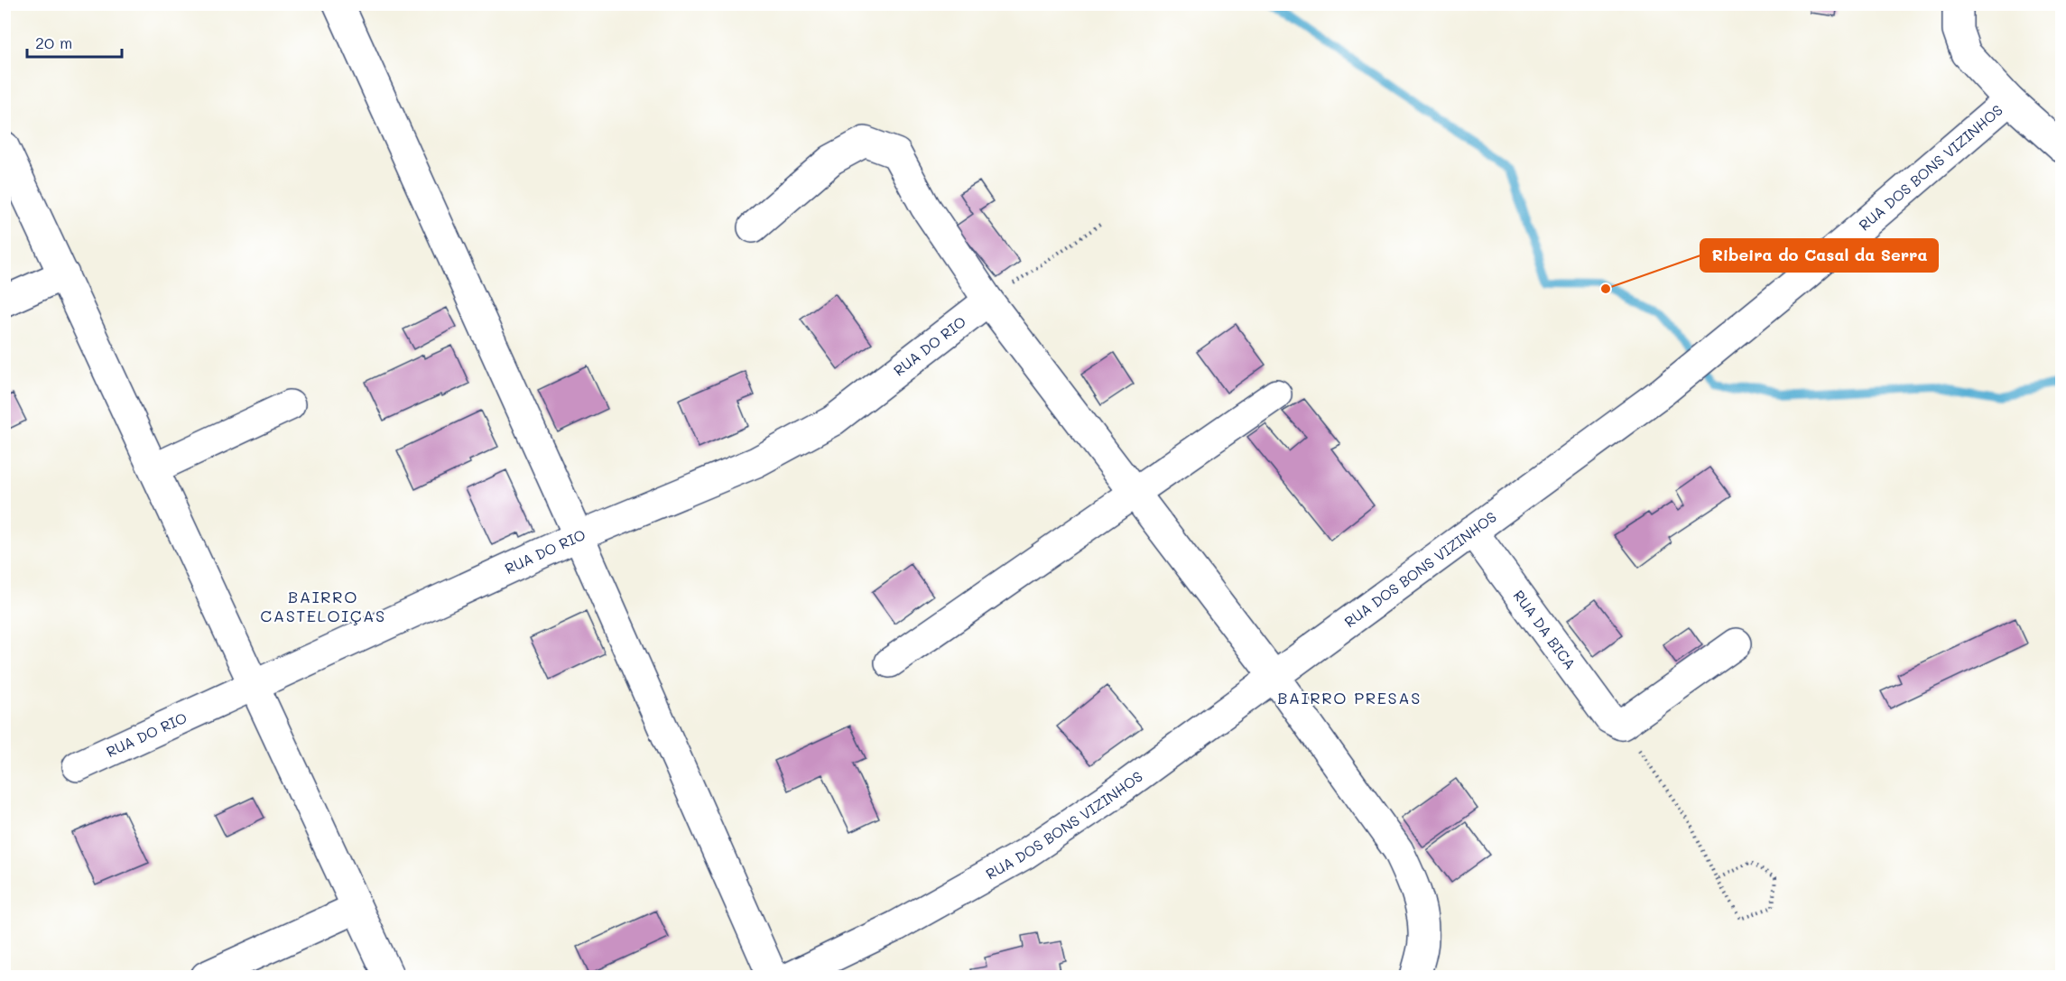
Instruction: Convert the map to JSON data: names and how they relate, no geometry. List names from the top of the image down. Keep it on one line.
{"streets":{"street":["RUA DOS BONS VIZINHOS","RUA DO RIO","RUA DA BICA"]},"crossings":[["RUA DOS BONS VIZINHOS","RUA DA BICA"]],"districts":["BAIRRO CASTELOIÇAS","BAIRRO PRESAS"],"places":["Ribeira do Casal da Serra"],"scale_bar":"20 m"}
